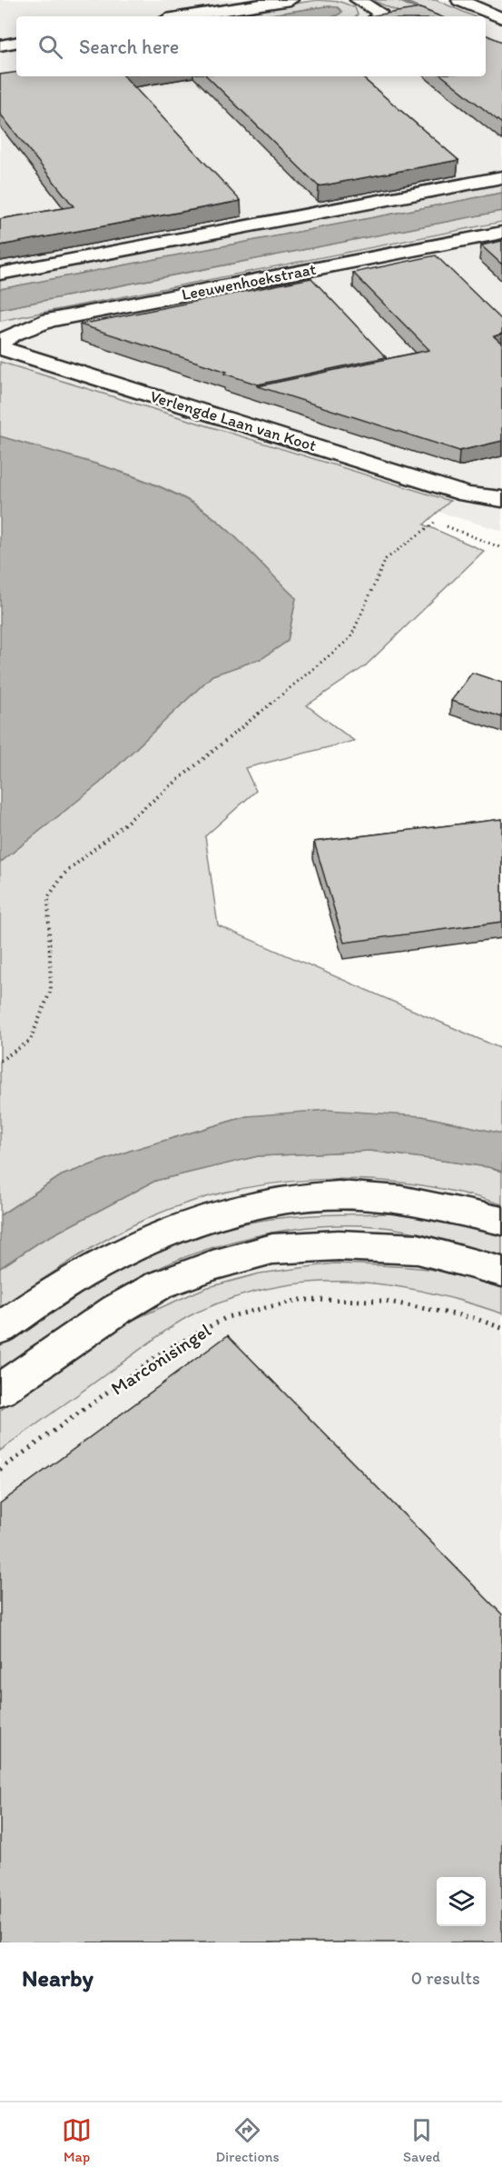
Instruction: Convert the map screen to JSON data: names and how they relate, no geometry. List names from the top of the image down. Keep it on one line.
{"streets":{"street":["Leeuwenhoekstraat","Verlengde Laan van Koot"],"path":["Marconisingel"]},"page":{"search":"Search here","heading":["Nearby","0 results"],"nav":["Map","Directions","Saved"]}}
